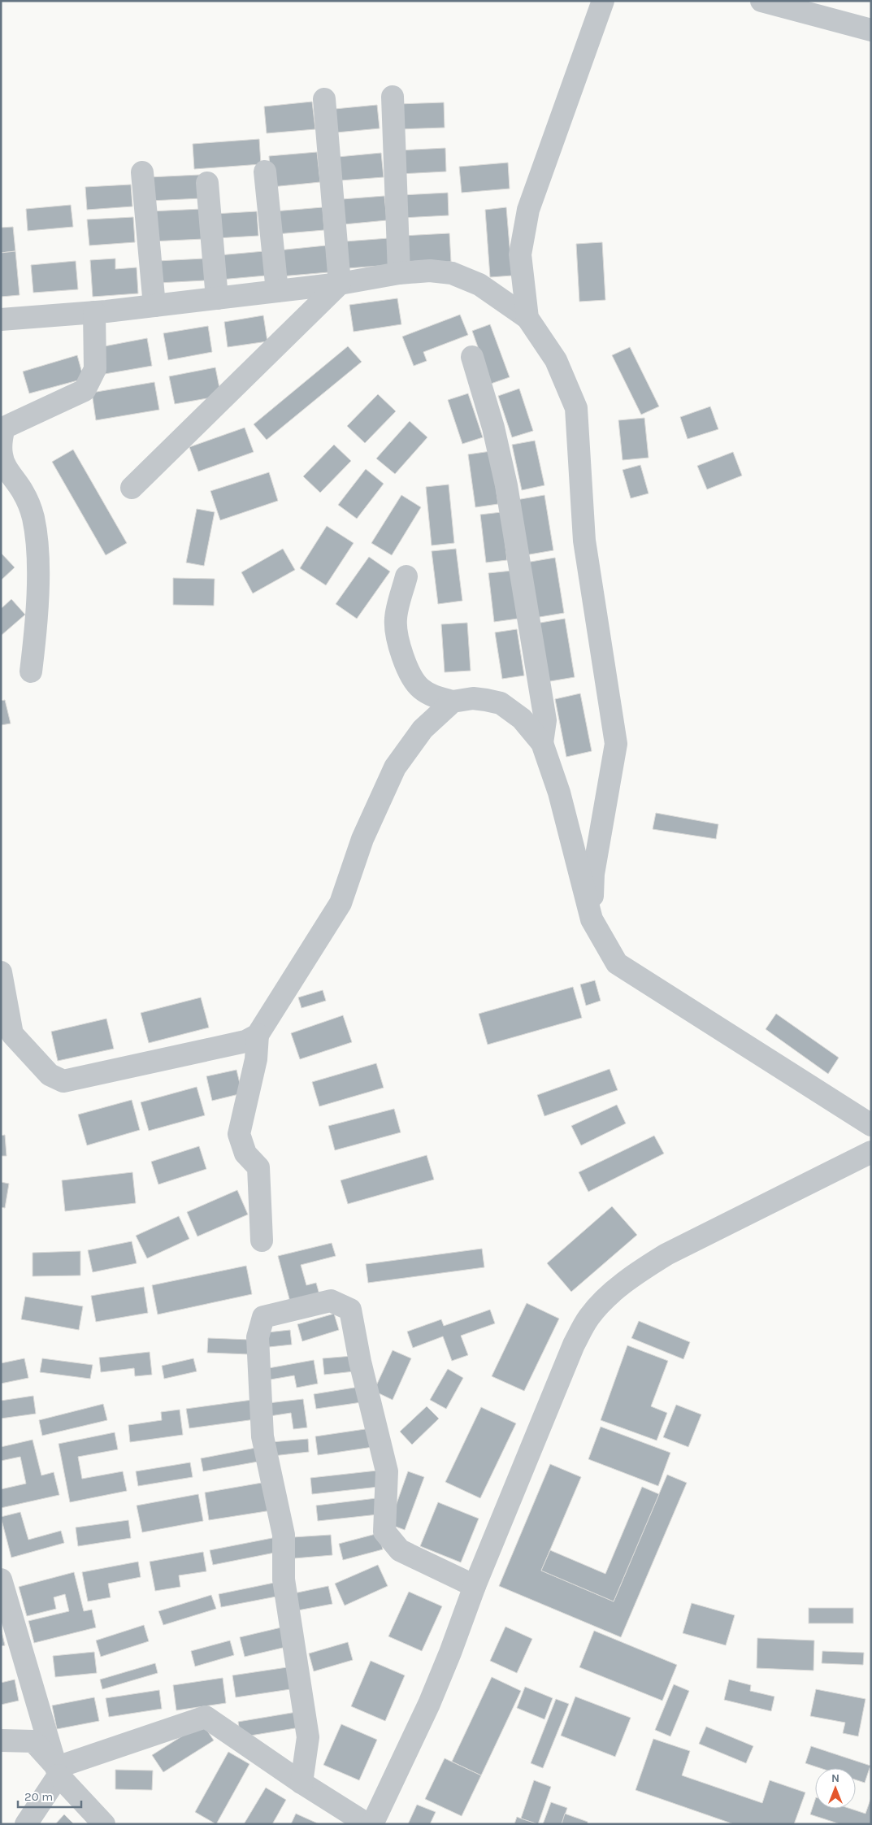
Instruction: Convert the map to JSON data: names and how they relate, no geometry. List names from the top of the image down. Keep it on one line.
{"scale_bar":"20 m","north":"top"}
